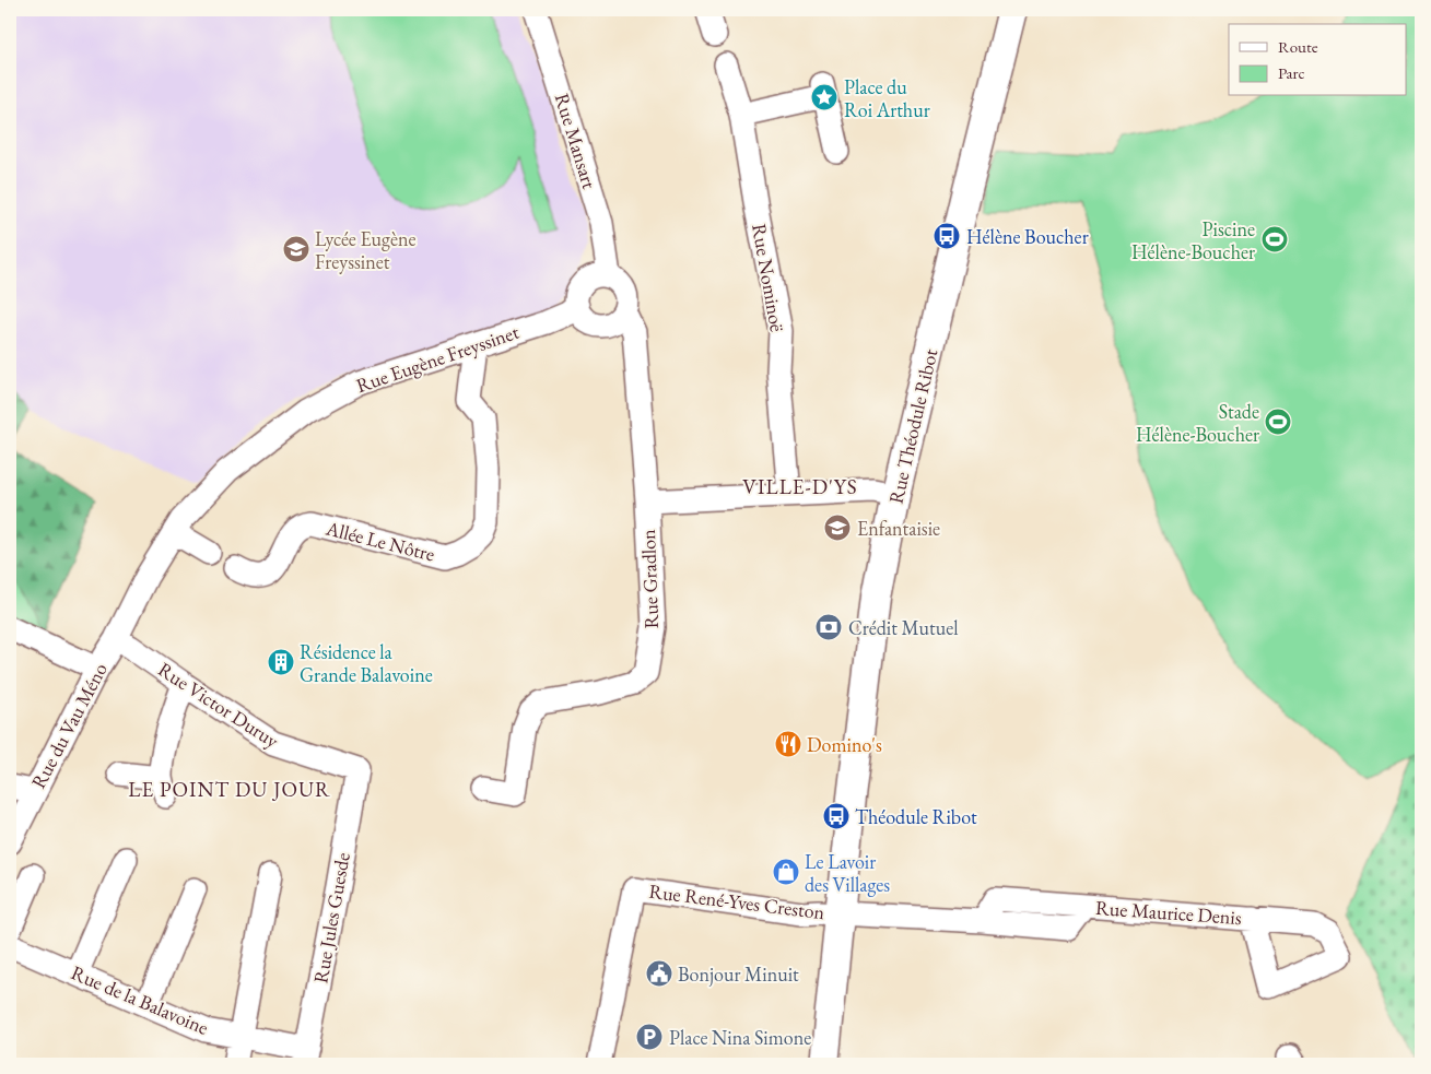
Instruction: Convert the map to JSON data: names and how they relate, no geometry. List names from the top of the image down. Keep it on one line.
{"streets":{"main road":["Rue Théodule Ribot"],"street":["Rue Mansart","Rue Nominoë","Rue Eugène Freyssinet","Allée Le Nôtre","Rue Gradlon","Rue Victor Duruy","Rue du Vau Méno","Rue René-Yves Creston","Rue Maurice Denis","Rue Jules Guesde","Rue de la Balavoine"]},"crossings":[["Rue Mansart","Rue Eugène Freyssinet"],["Rue Mansart","Rue Gradlon"],["Rue Eugène Freyssinet","Allée Le Nôtre"],["Rue Eugène Freyssinet","Rue Gradlon"],["Rue Eugène Freyssinet","Rue Victor Duruy"],["Rue Eugène Freyssinet","Rue du Vau Méno"],["Rue Théodule Ribot","Rue René-Yves Creston"],["Rue Théodule Ribot","Rue Maurice Denis"],["Rue Victor Duruy","Rue du Vau Méno"],["Rue Victor Duruy","Rue Jules Guesde"],["Rue René-Yves Creston","Rue Maurice Denis"],["Rue Jules Guesde","Rue de la Balavoine"]],"districts":["VILLE-D'YS","LE POINT DU JOUR"],"places":{"place":["Place du Roi Arthur"],"bus stop":["Hélène Boucher","Théodule Ribot"],"sports":["Piscine Hélène-Boucher","Stade Hélène-Boucher"],"school or university":["Lycée Eugène Freyssinet","Enfantaisie"],"bank":["Crédit Mutuel"],"building":["Résidence la Grande Balavoine"],"restaurant":["Domino's"],"shop":["Le Lavoir des Villages"],"public building":["Bonjour Minuit"],"parking":["Place Nina Simone"]},"legend":["Route","Parc"]}
